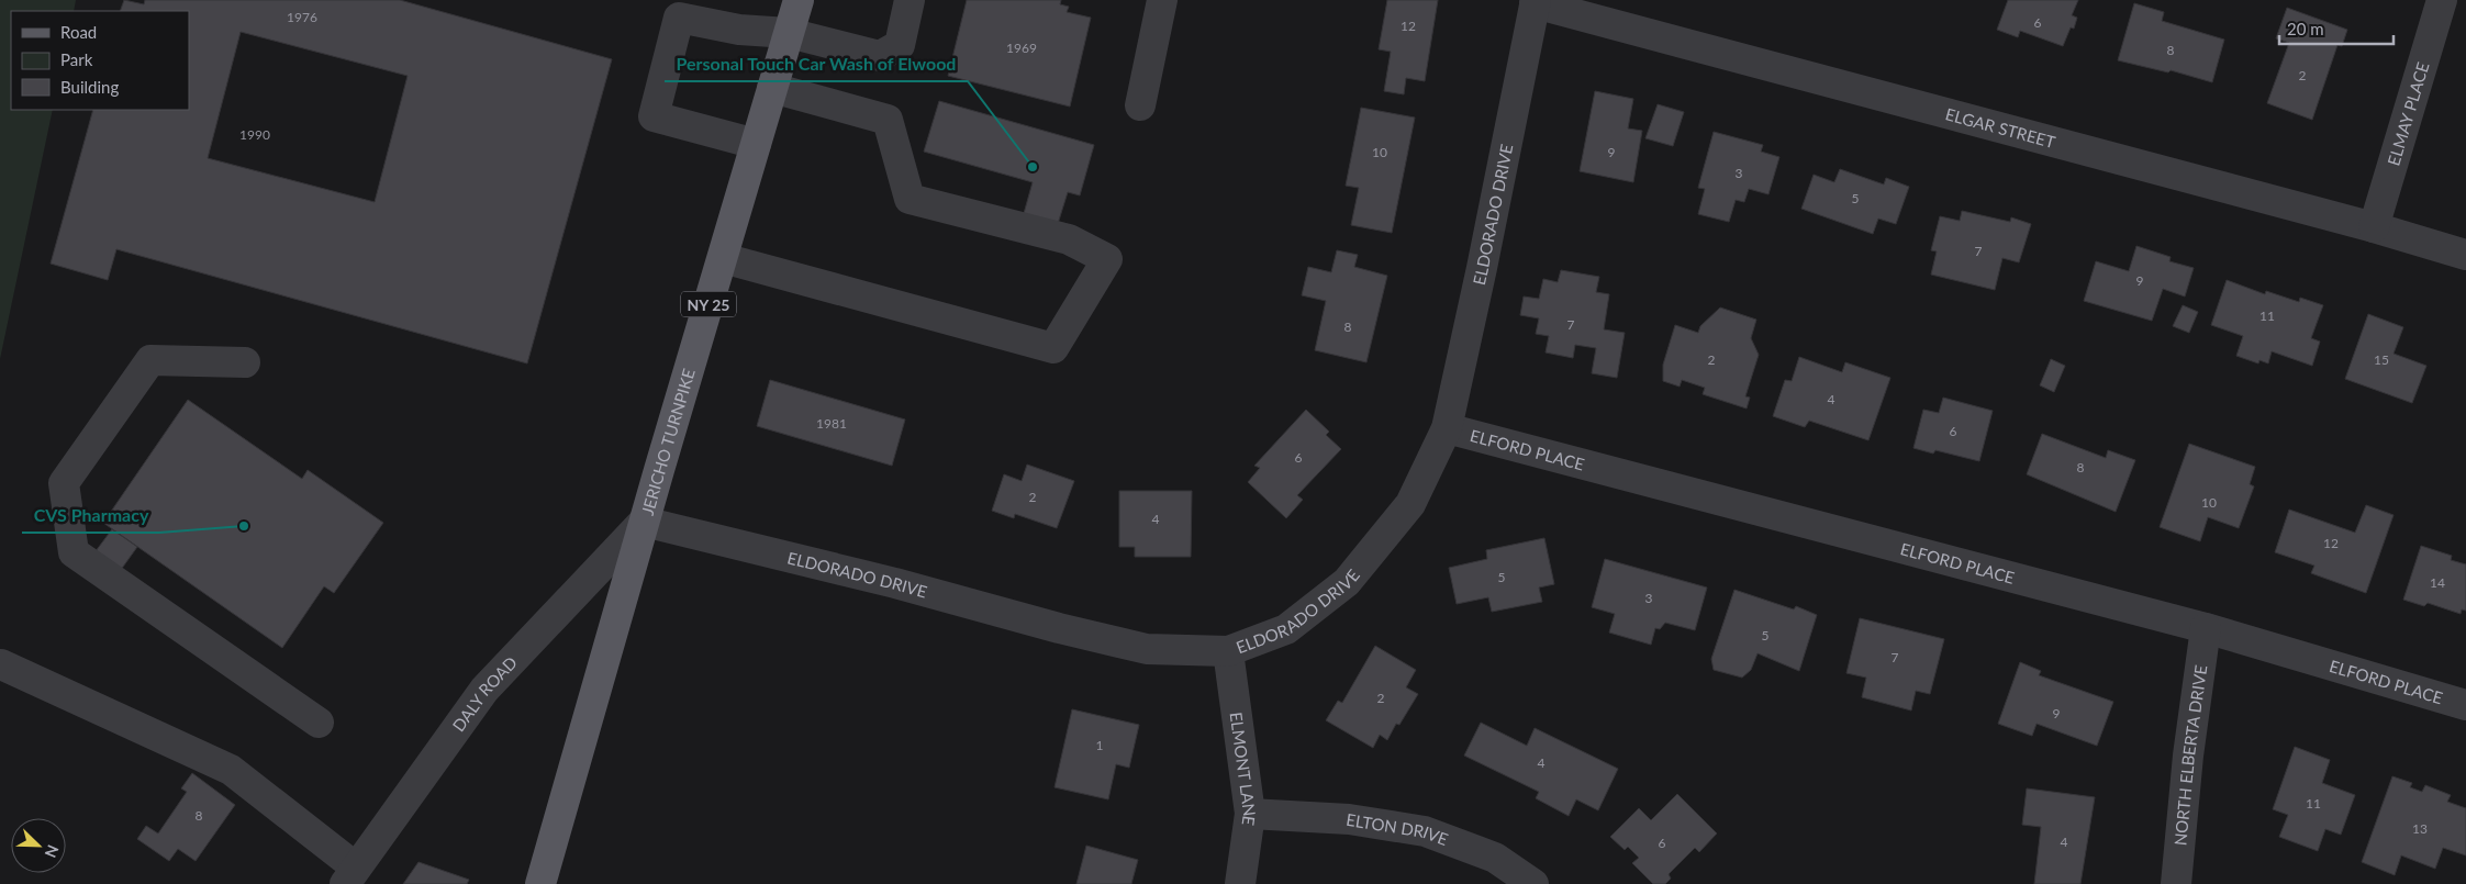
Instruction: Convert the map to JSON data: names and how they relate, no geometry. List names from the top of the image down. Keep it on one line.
{"streets":{"main road":["NY 25","JERICHO TURNPIKE"],"street":["ELMAY PLACE","ELGAR STREET","ELDORADO DRIVE","ELFORD PLACE","DALY ROAD","NORTH ELBERTA DRIVE","ELMONT LANE","ELTON DRIVE"]},"crossings":[["ELMAY PLACE","ELGAR STREET"],["ELGAR STREET","ELDORADO DRIVE"],["ELDORADO DRIVE","JERICHO TURNPIKE"],["ELDORADO DRIVE","ELFORD PLACE"],["ELDORADO DRIVE","DALY ROAD"],["ELDORADO DRIVE","ELMONT LANE"],["JERICHO TURNPIKE","DALY ROAD"],["ELFORD PLACE","NORTH ELBERTA DRIVE"],["ELMONT LANE","ELTON DRIVE"]],"places":["Personal Touch Car Wash of Elwood","CVS Pharmacy"],"house_numbers":["1976","6","12","1969","8","2","1990","10","9","3","5","7","9","11","7","8","2","15","4","1981","6","6","8","2","10","4","12","5","14","3","5","7","2","9","1","4","11","8","13","4","6"],"legend":["Road","Park","Building"],"scale_bar":"20 m","north":"bottom right"}
